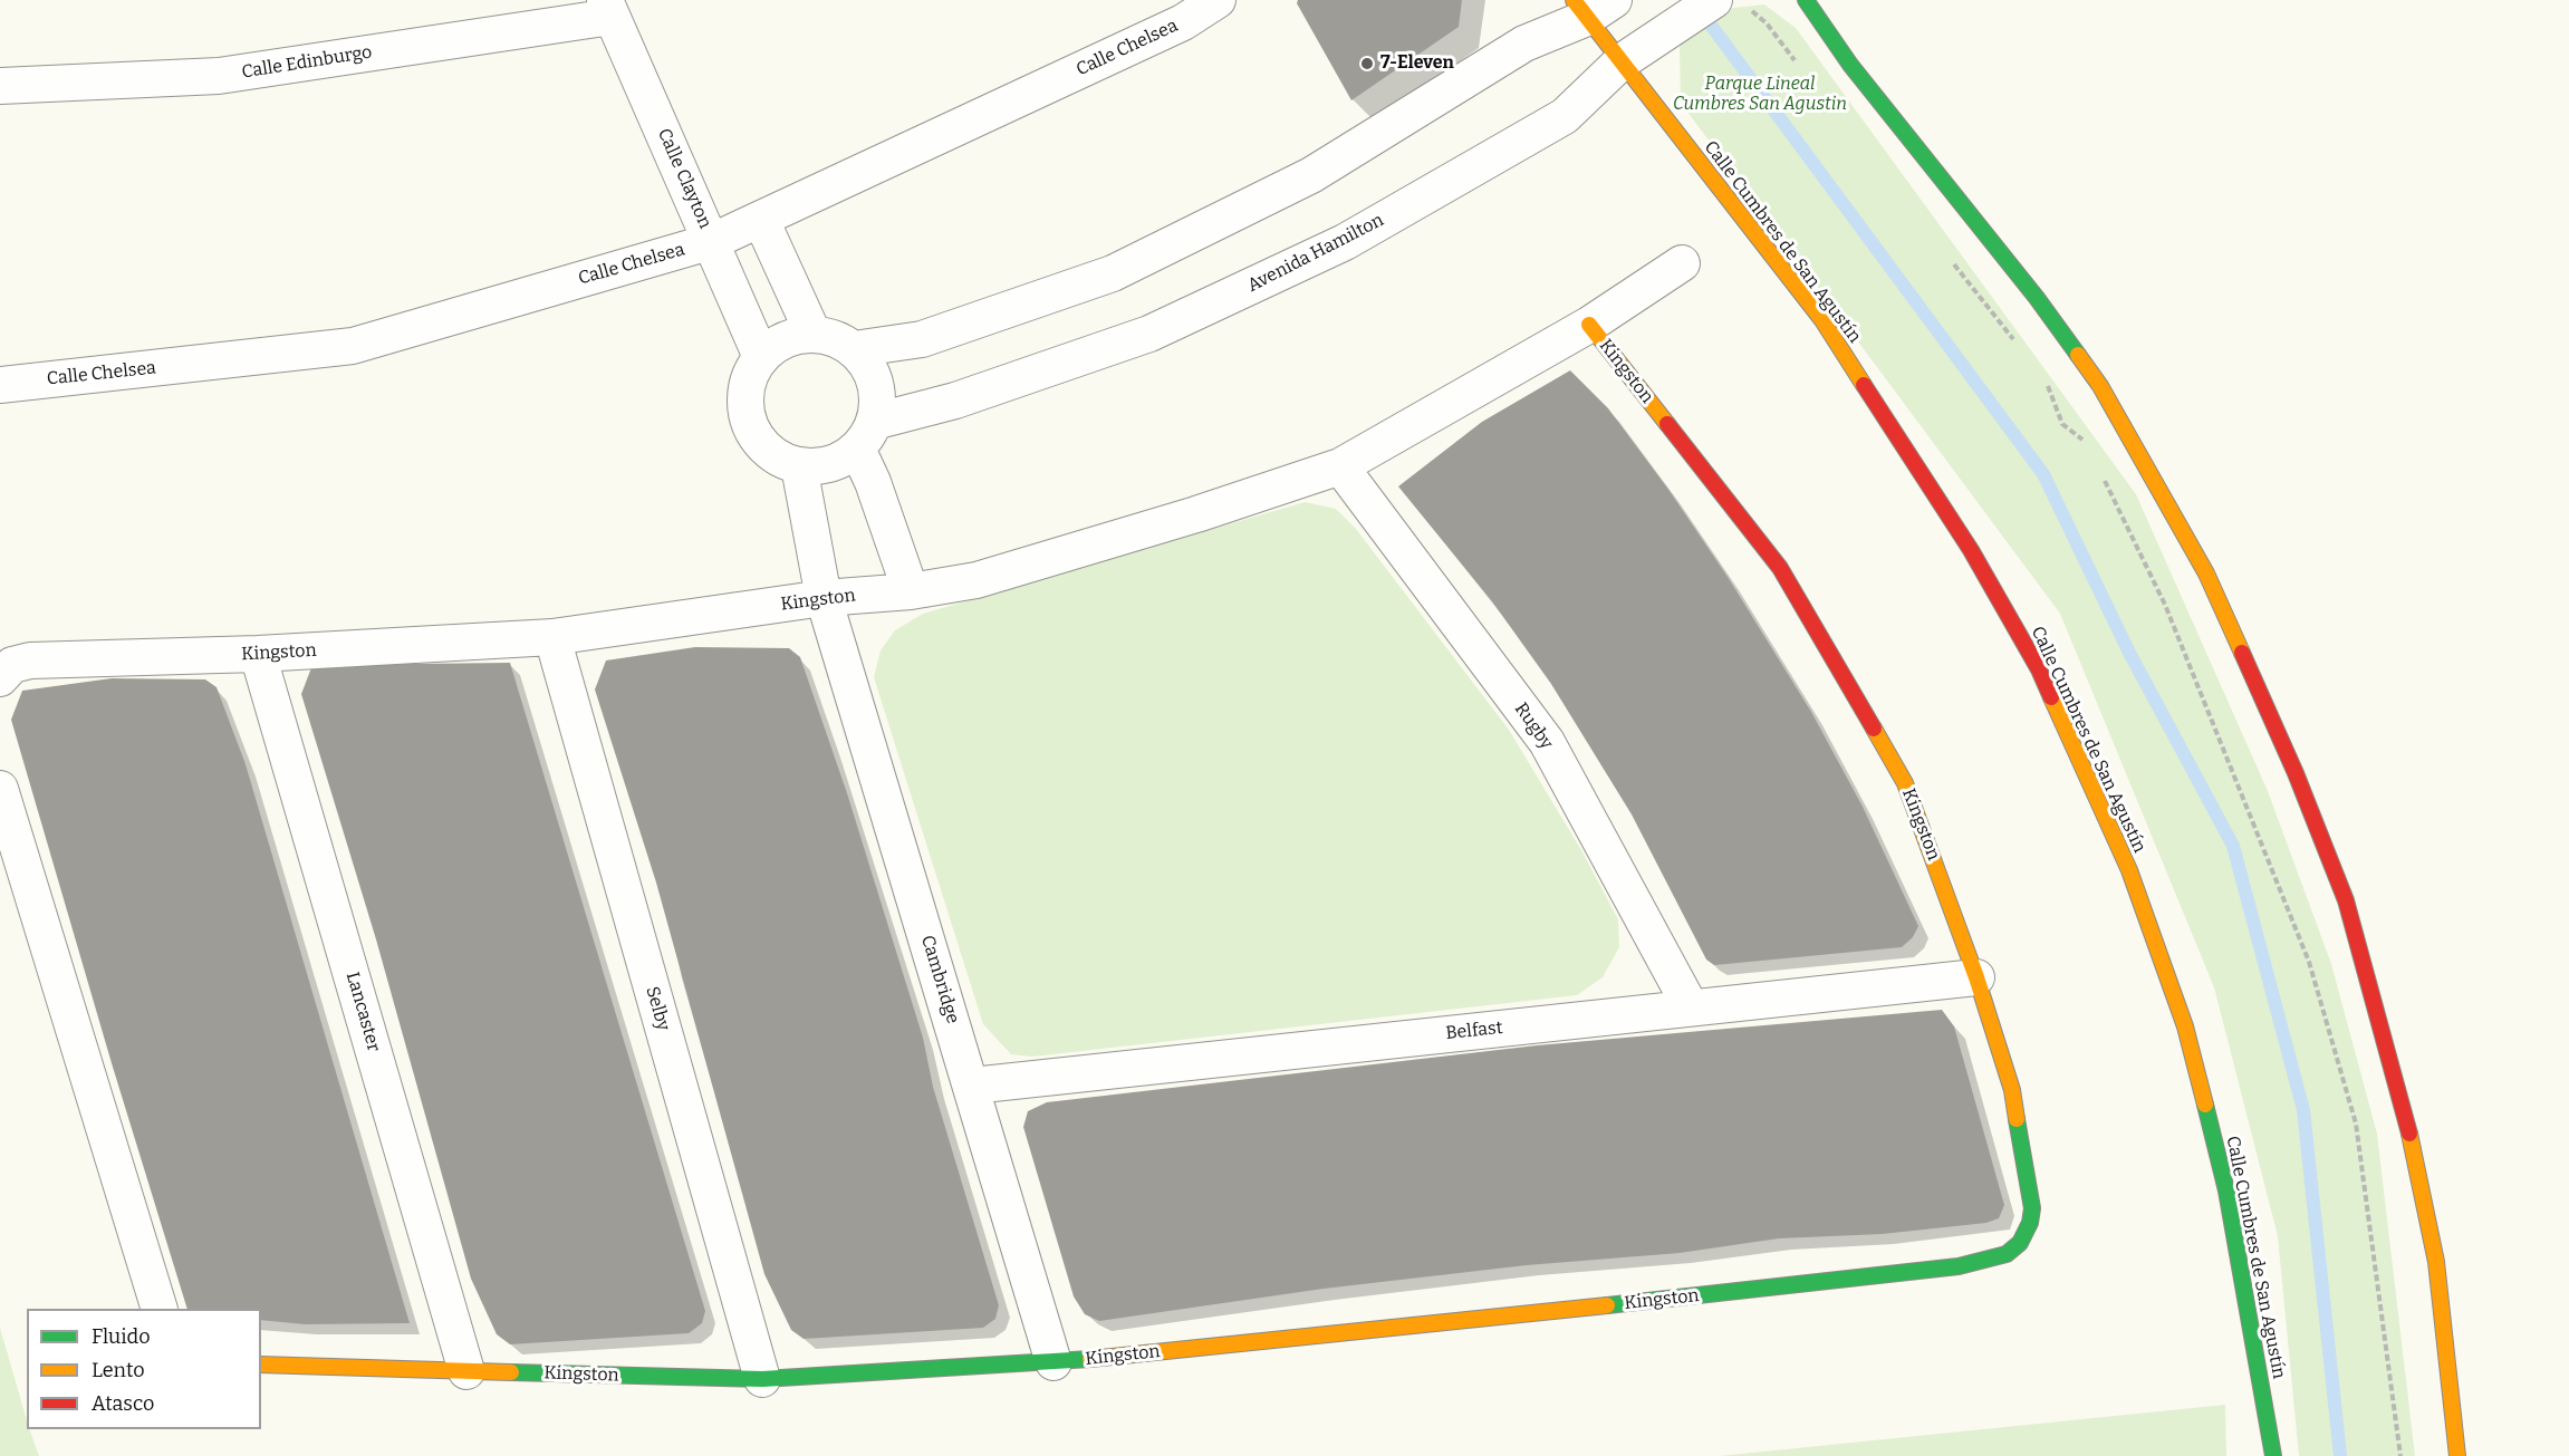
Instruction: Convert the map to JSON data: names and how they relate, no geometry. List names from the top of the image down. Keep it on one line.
{"streets":{"street":["Calle Chelsea","Calle Edinburgo","Calle Clayton","Calle Cumbres de San Agustín","Avenida Hamilton","Kingston","Rugby","Cambridge","Selby","Lancaster","Belfast"]},"crossings":[["Calle Chelsea","Calle Clayton"],["Calle Edinburgo","Calle Clayton"],["Calle Clayton","Avenida Hamilton"],["Calle Clayton","Cambridge"],["Calle Cumbres de San Agustín","Avenida Hamilton"],["Avenida Hamilton","Cambridge"],["Kingston","Rugby"],["Kingston","Cambridge"],["Kingston","Selby"],["Kingston","Lancaster"],["Kingston","Belfast"],["Rugby","Belfast"],["Cambridge","Belfast"]],"parks":["Parque Lineal Cumbres San Agustin"],"places":["7-Eleven"],"legend":["Fluido","Lento","Atasco"]}
